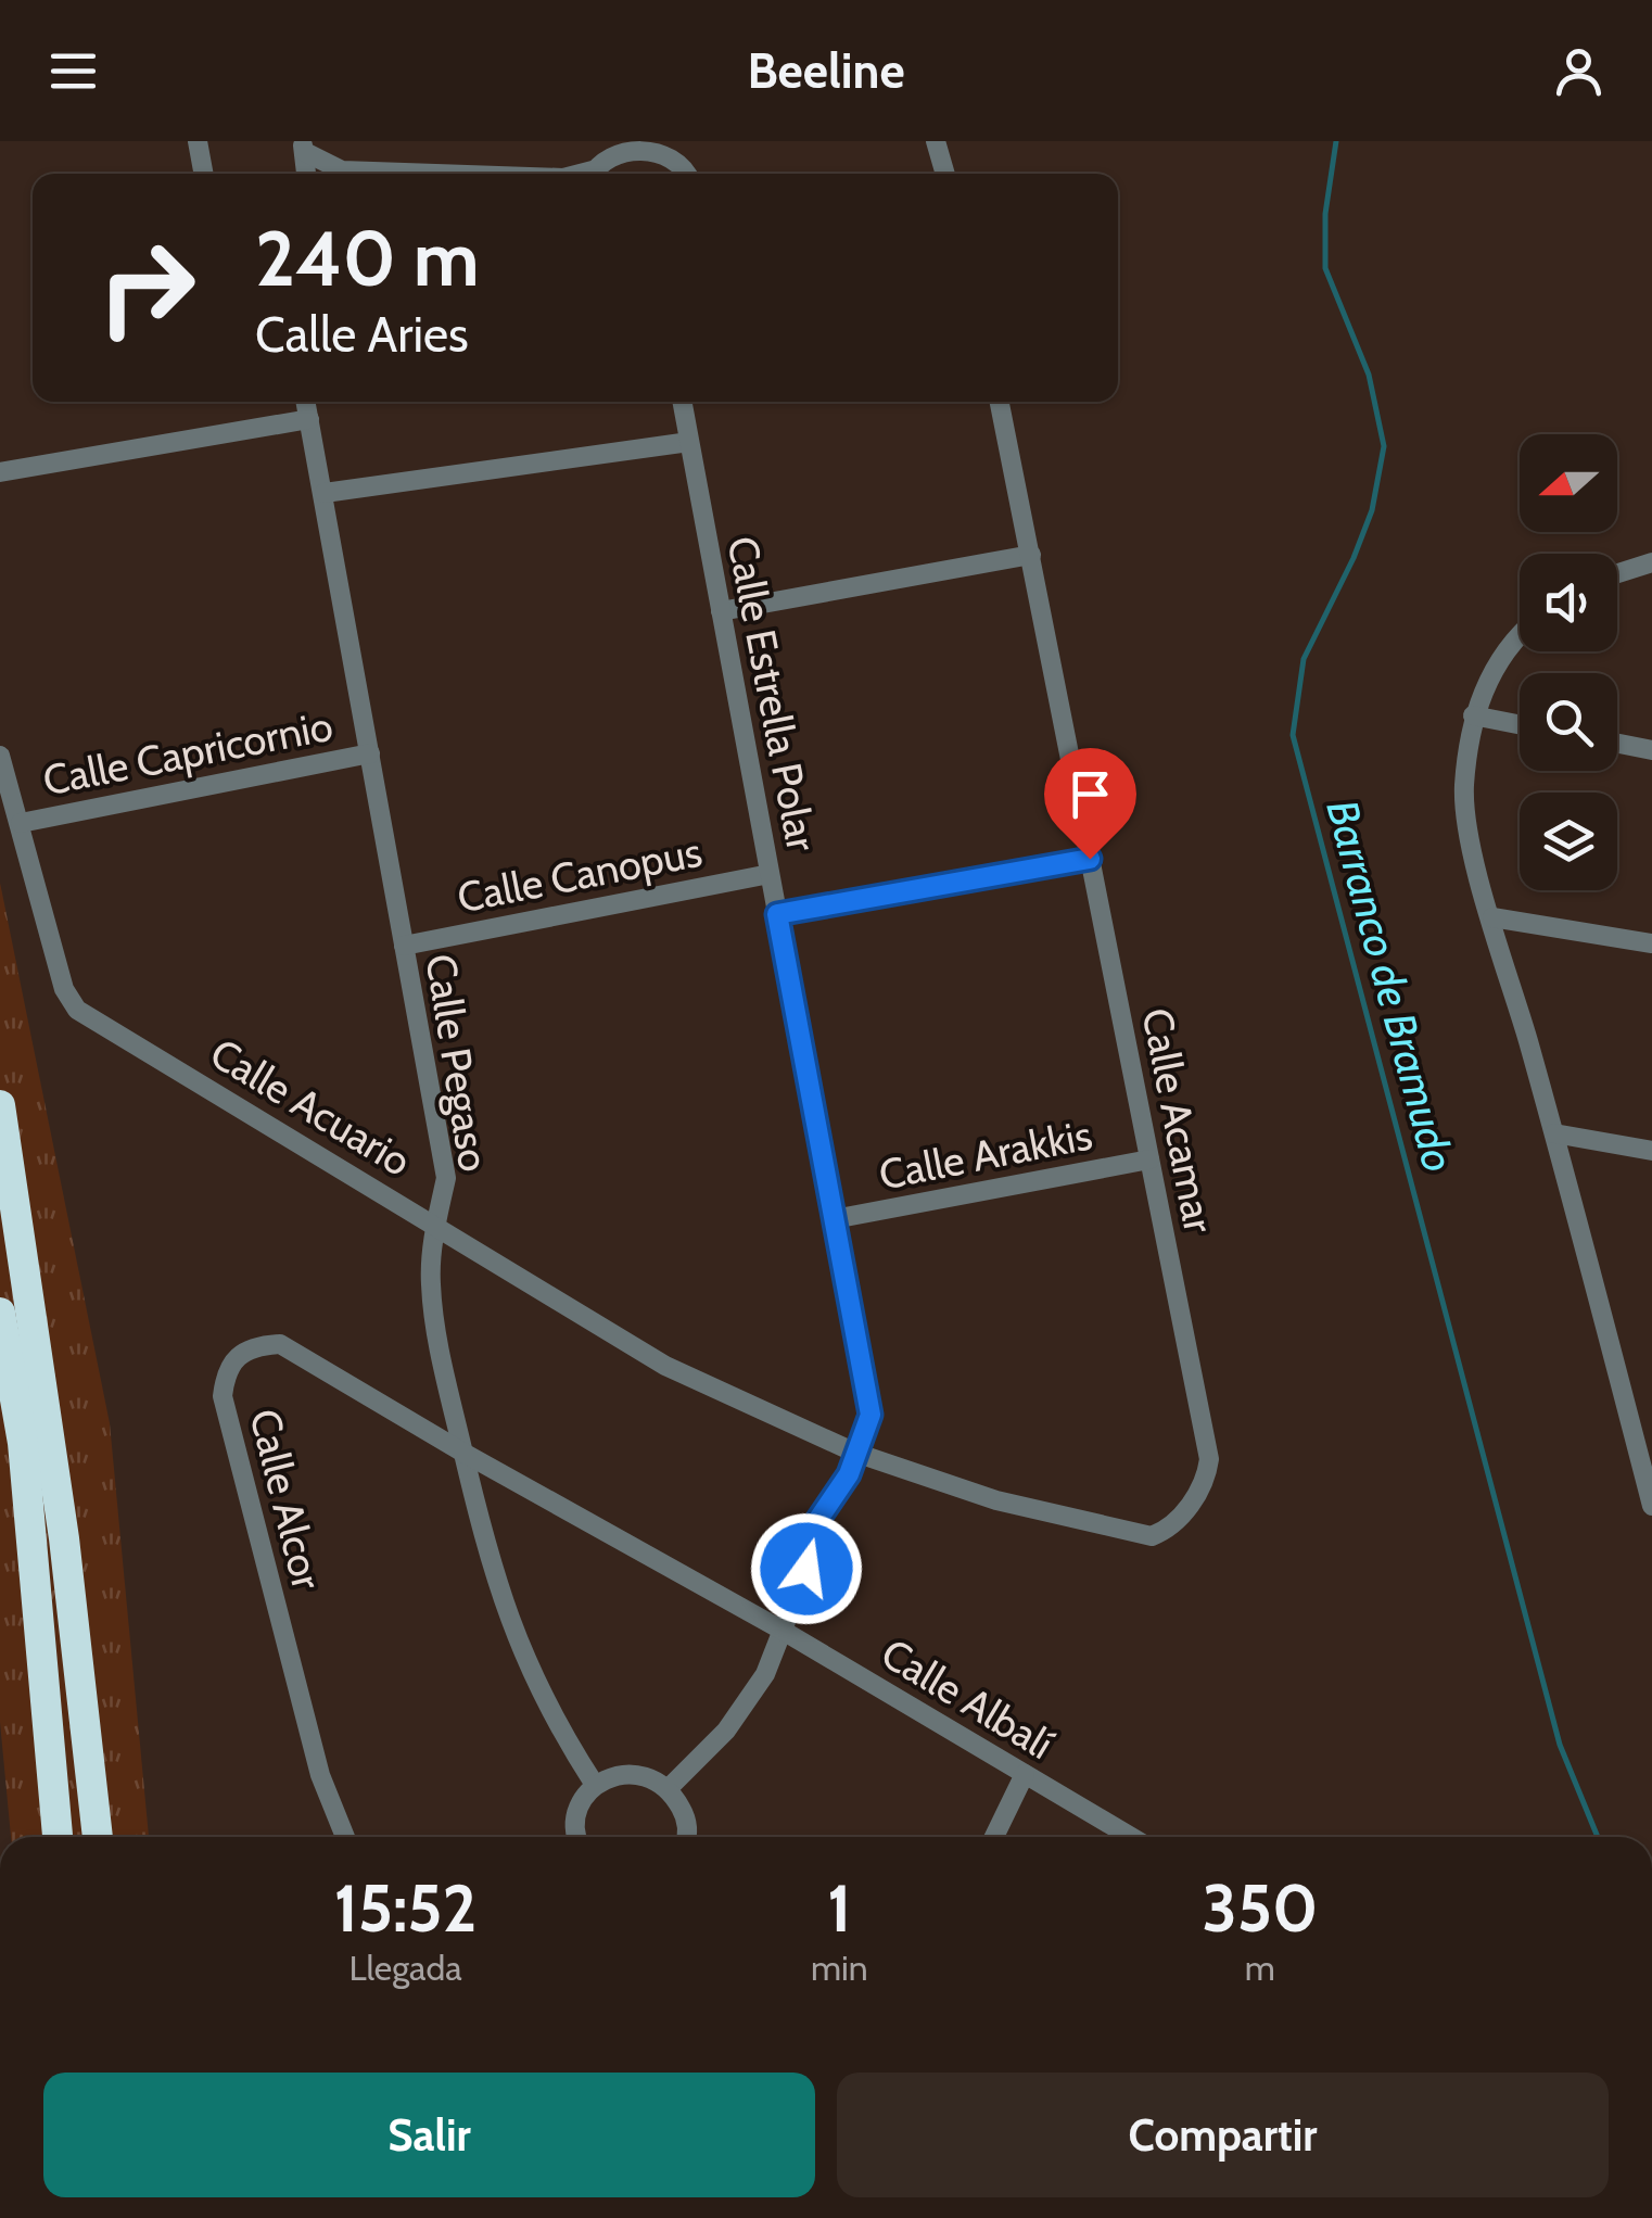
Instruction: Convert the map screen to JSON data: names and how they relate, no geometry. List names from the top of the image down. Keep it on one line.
{"streets":{"street":["Calle Estrella Polar","Calle Capricornio","Calle Canopus","Calle Pegaso","Calle Acuario","Calle Acamar","Calle Arakkis","Calle Alcor","Calle Albalí"]},"crossings":[["Calle Estrella Polar","Calle Canopus"],["Calle Estrella Polar","Calle Acuario"],["Calle Estrella Polar","Calle Acamar"],["Calle Estrella Polar","Calle Arakkis"],["Calle Estrella Polar","Calle Albalí"],["Calle Capricornio","Calle Pegaso"],["Calle Capricornio","Calle Acuario"],["Calle Canopus","Calle Pegaso"],["Calle Pegaso","Calle Acuario"],["Calle Pegaso","Calle Alcor"],["Calle Pegaso","Calle Albalí"],["Calle Acuario","Calle Acamar"],["Calle Acamar","Calle Arakkis"],["Calle Alcor","Calle Albalí"]],"water":["Barranco de Bramudo"],"north":"left","page":{"header":"Beeline","turn":["240 m","Calle Aries"],"eta":["15:52","Llegada","1","min","350","m"],"buttons":["Salir","Compartir"]}}
